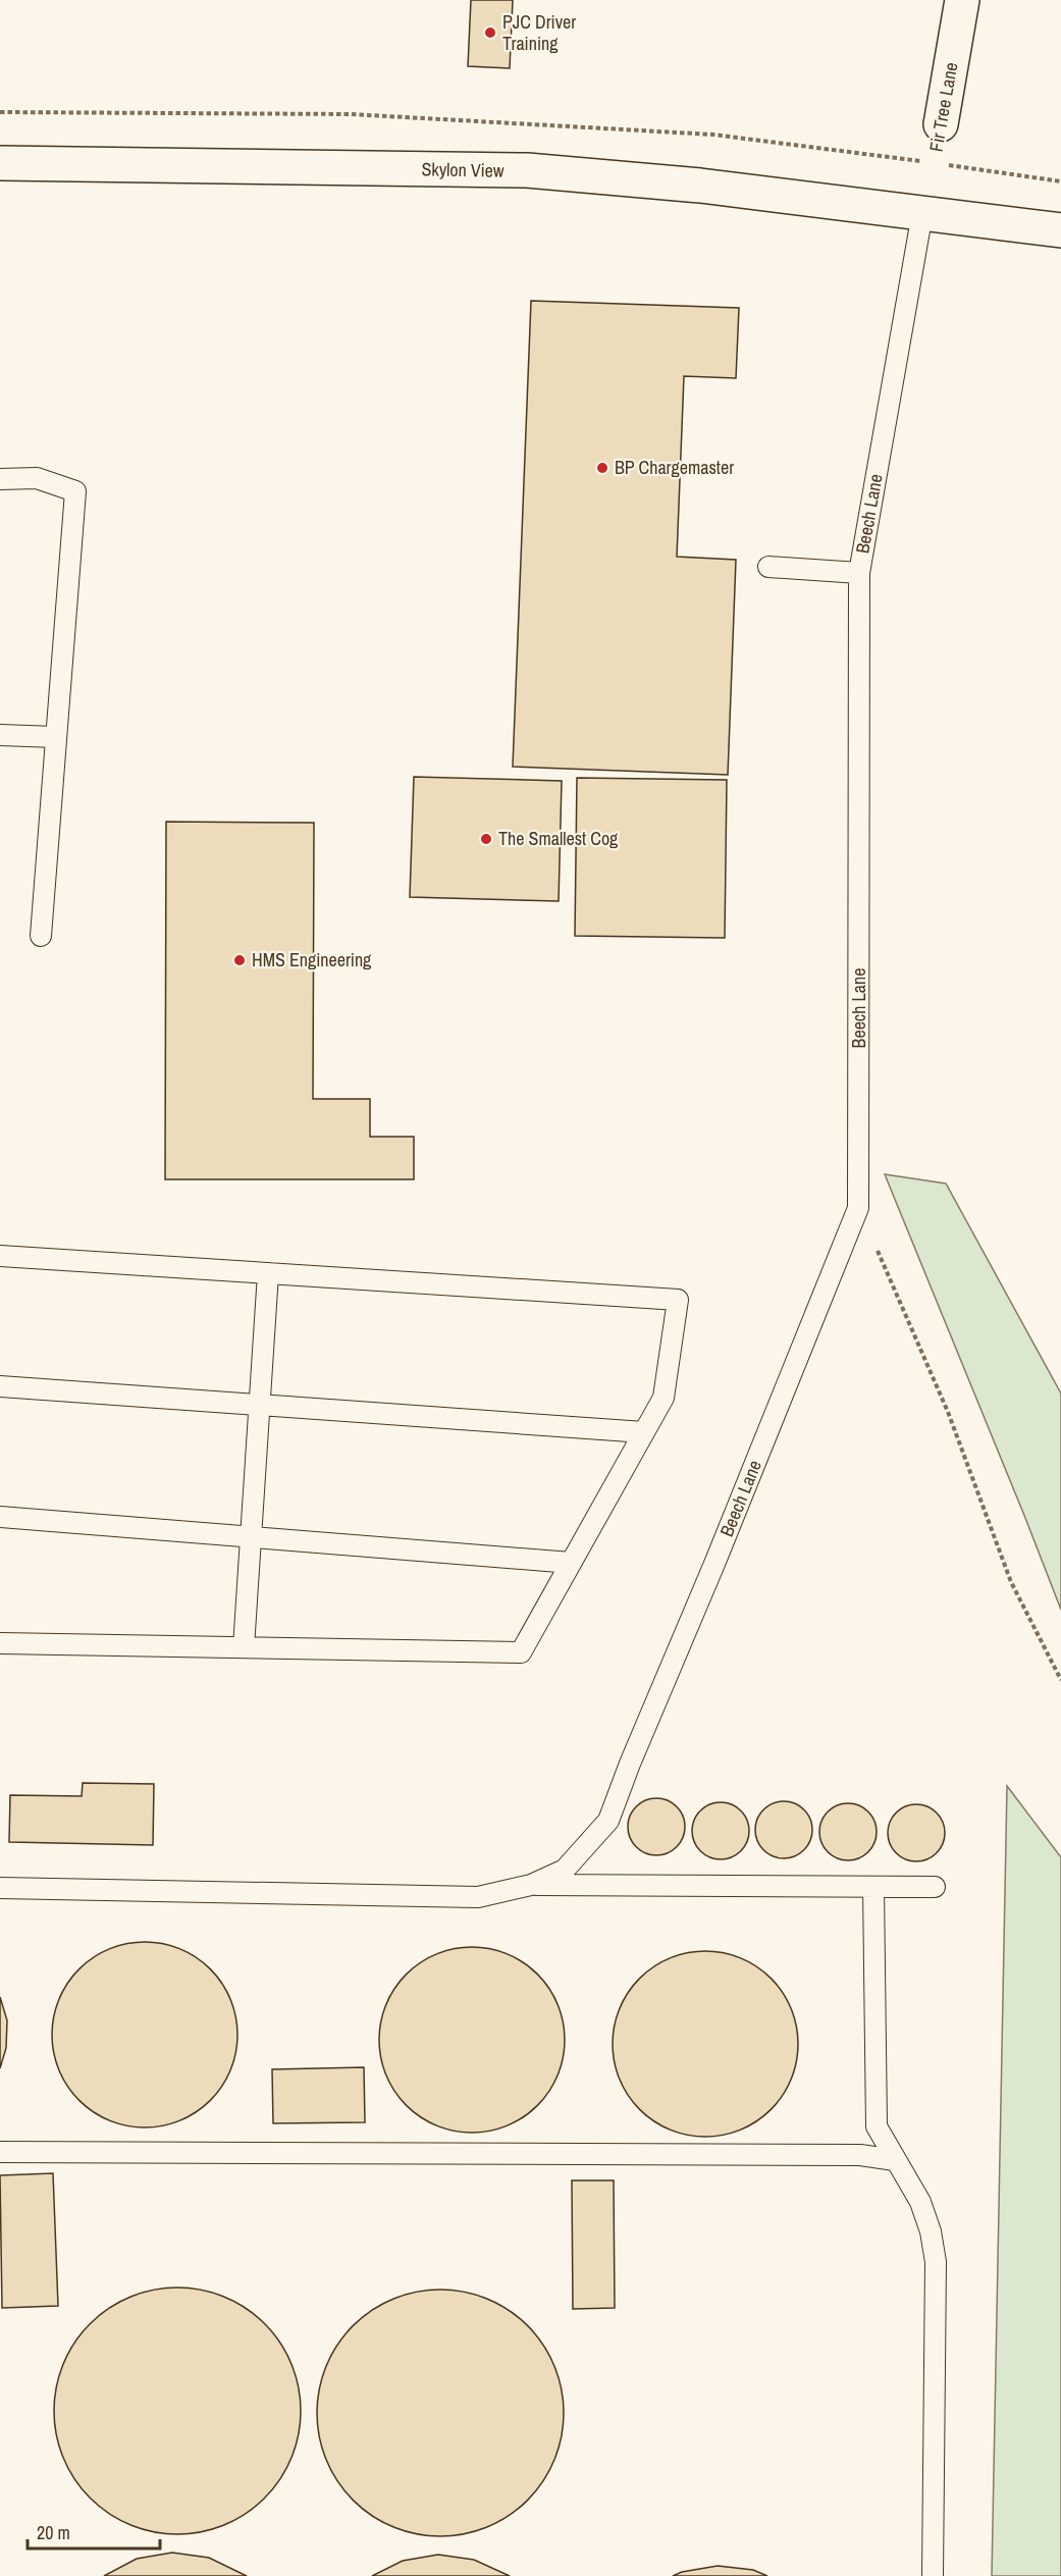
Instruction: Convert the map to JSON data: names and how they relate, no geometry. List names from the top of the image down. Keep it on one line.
{"streets":{"street":["Fir Tree Lane","Skylon View"],"lane":["Beech Lane"]},"crossings":[["Skylon View","Beech Lane"]],"places":["PJC Driver Training","BP Chargemaster","The Smallest Cog","HMS Engineering"],"scale_bar":"20 m"}
